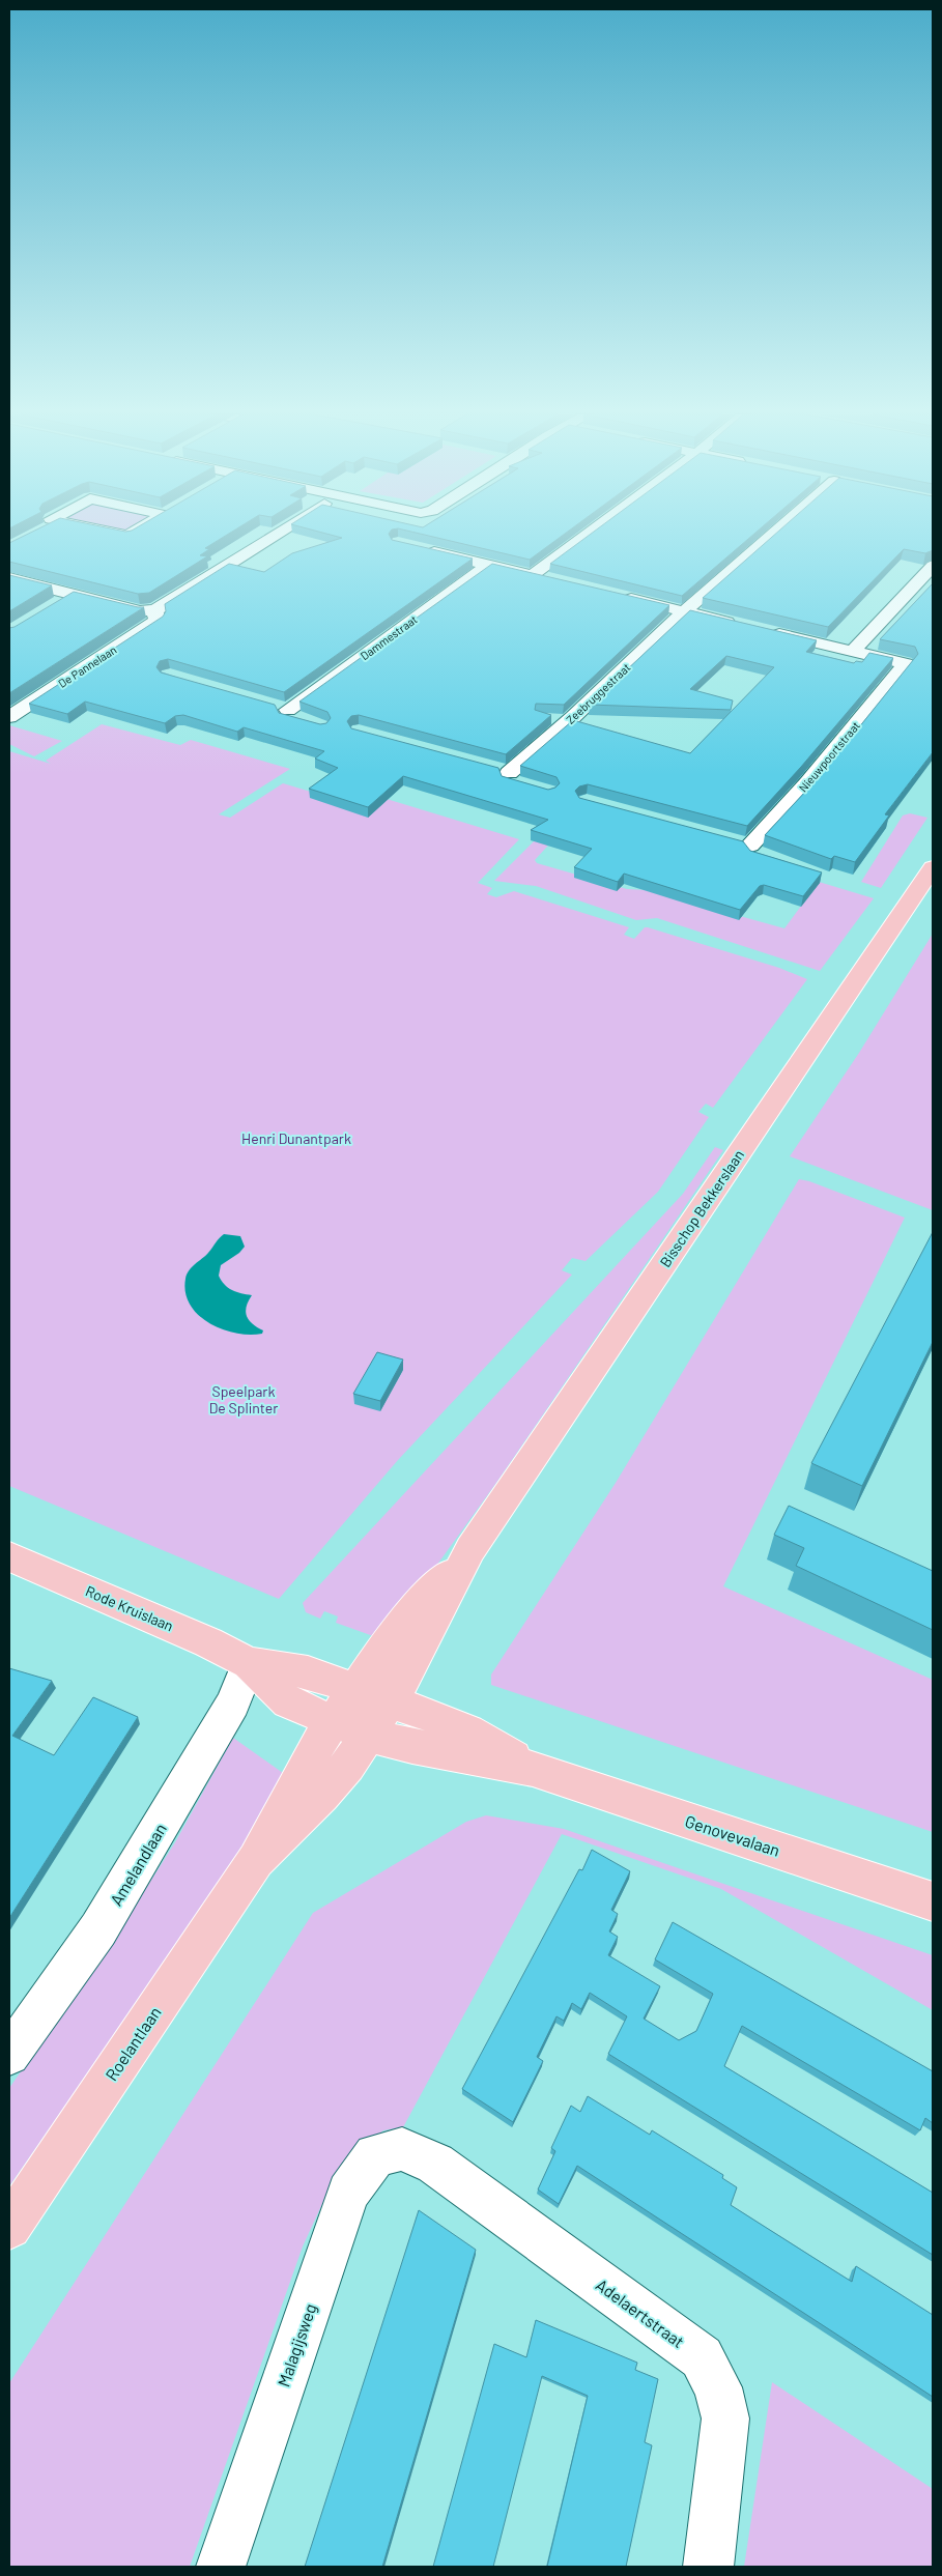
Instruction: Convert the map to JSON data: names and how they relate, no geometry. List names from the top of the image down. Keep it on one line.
{"streets":{"main road":["Bisschop Bekkerslaan","Rode Kruislaan","Genovevalaan","Roelantlaan"],"street":["Dammestraat","De Pannelaan","Zeebruggestraat","Nieuwpoortstraat","Amelandlaan","Adelaertstraat","Malagijsweg"]},"crossings":[["Bisschop Bekkerslaan","Rode Kruislaan"],["Bisschop Bekkerslaan","Genovevalaan"],["Bisschop Bekkerslaan","Roelantlaan"],["Rode Kruislaan","Genovevalaan"],["Rode Kruislaan","Amelandlaan"],["Rode Kruislaan","Roelantlaan"],["Genovevalaan","Roelantlaan"],["Adelaertstraat","Malagijsweg"]],"parks":["Henri Dunantpark","Speelpark De Splinter"]}
